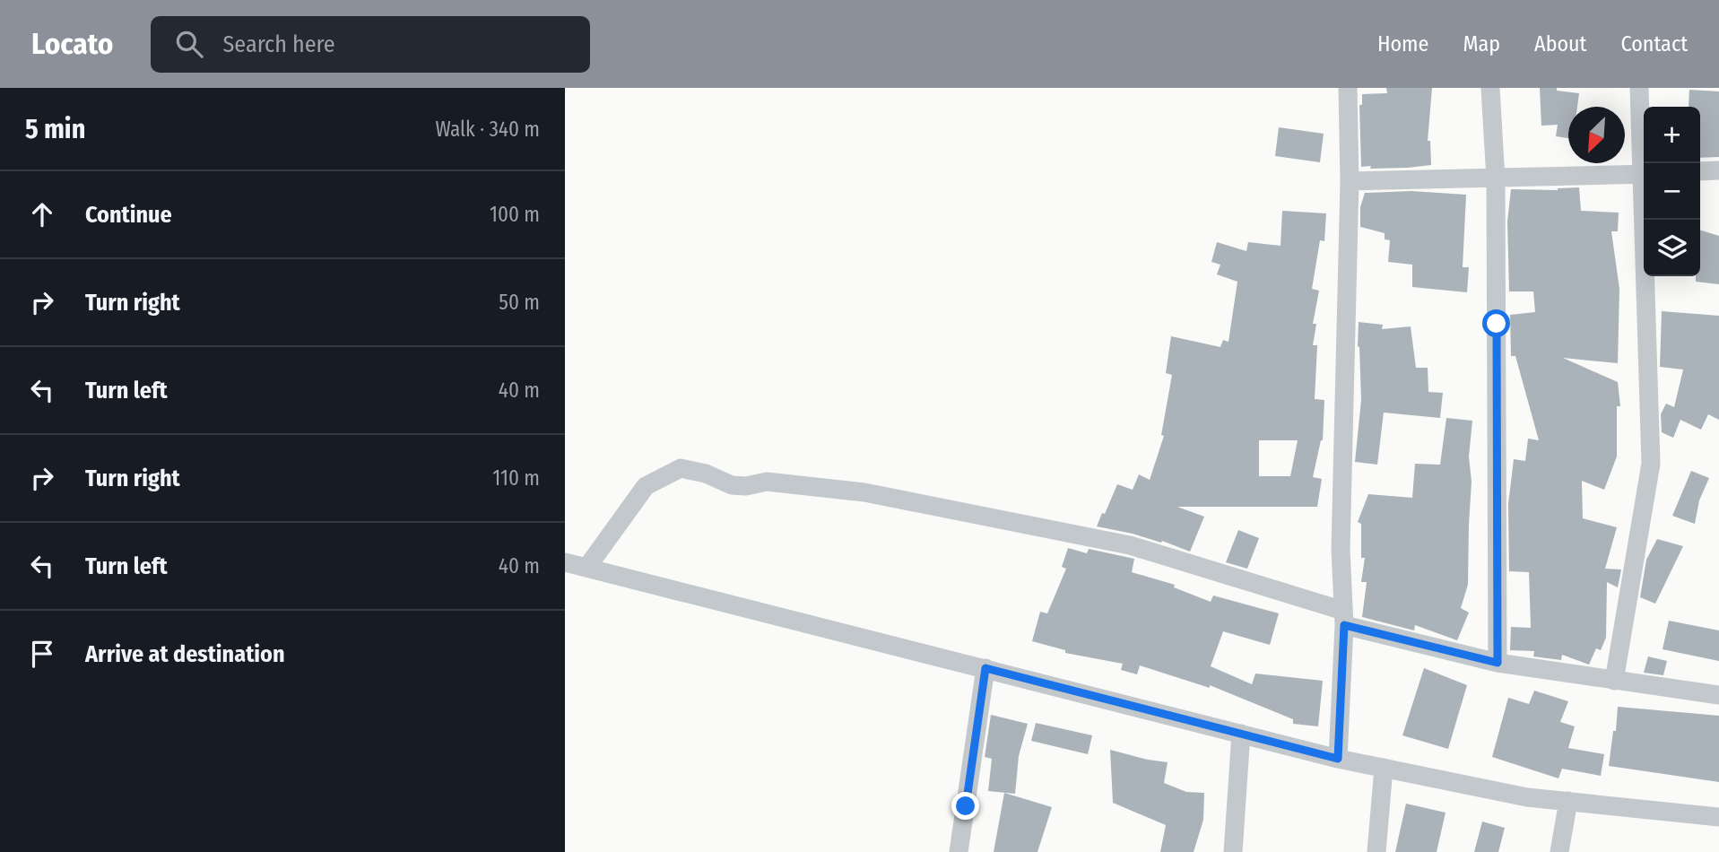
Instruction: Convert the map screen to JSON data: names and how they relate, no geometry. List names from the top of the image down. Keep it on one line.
{"north":"bottom left","page":{"header":"Locato","search":"Search here","nav":["Home","Map","About","Contact"],"heading":["5 min","Walk · 340 m"],"map_buttons":["+","−"],"list":[["Continue","100 m"],["Turn right","50 m"],["Turn left","40 m"],["Turn right","110 m"],["Turn left","40 m"],"Arrive at destination"]}}
